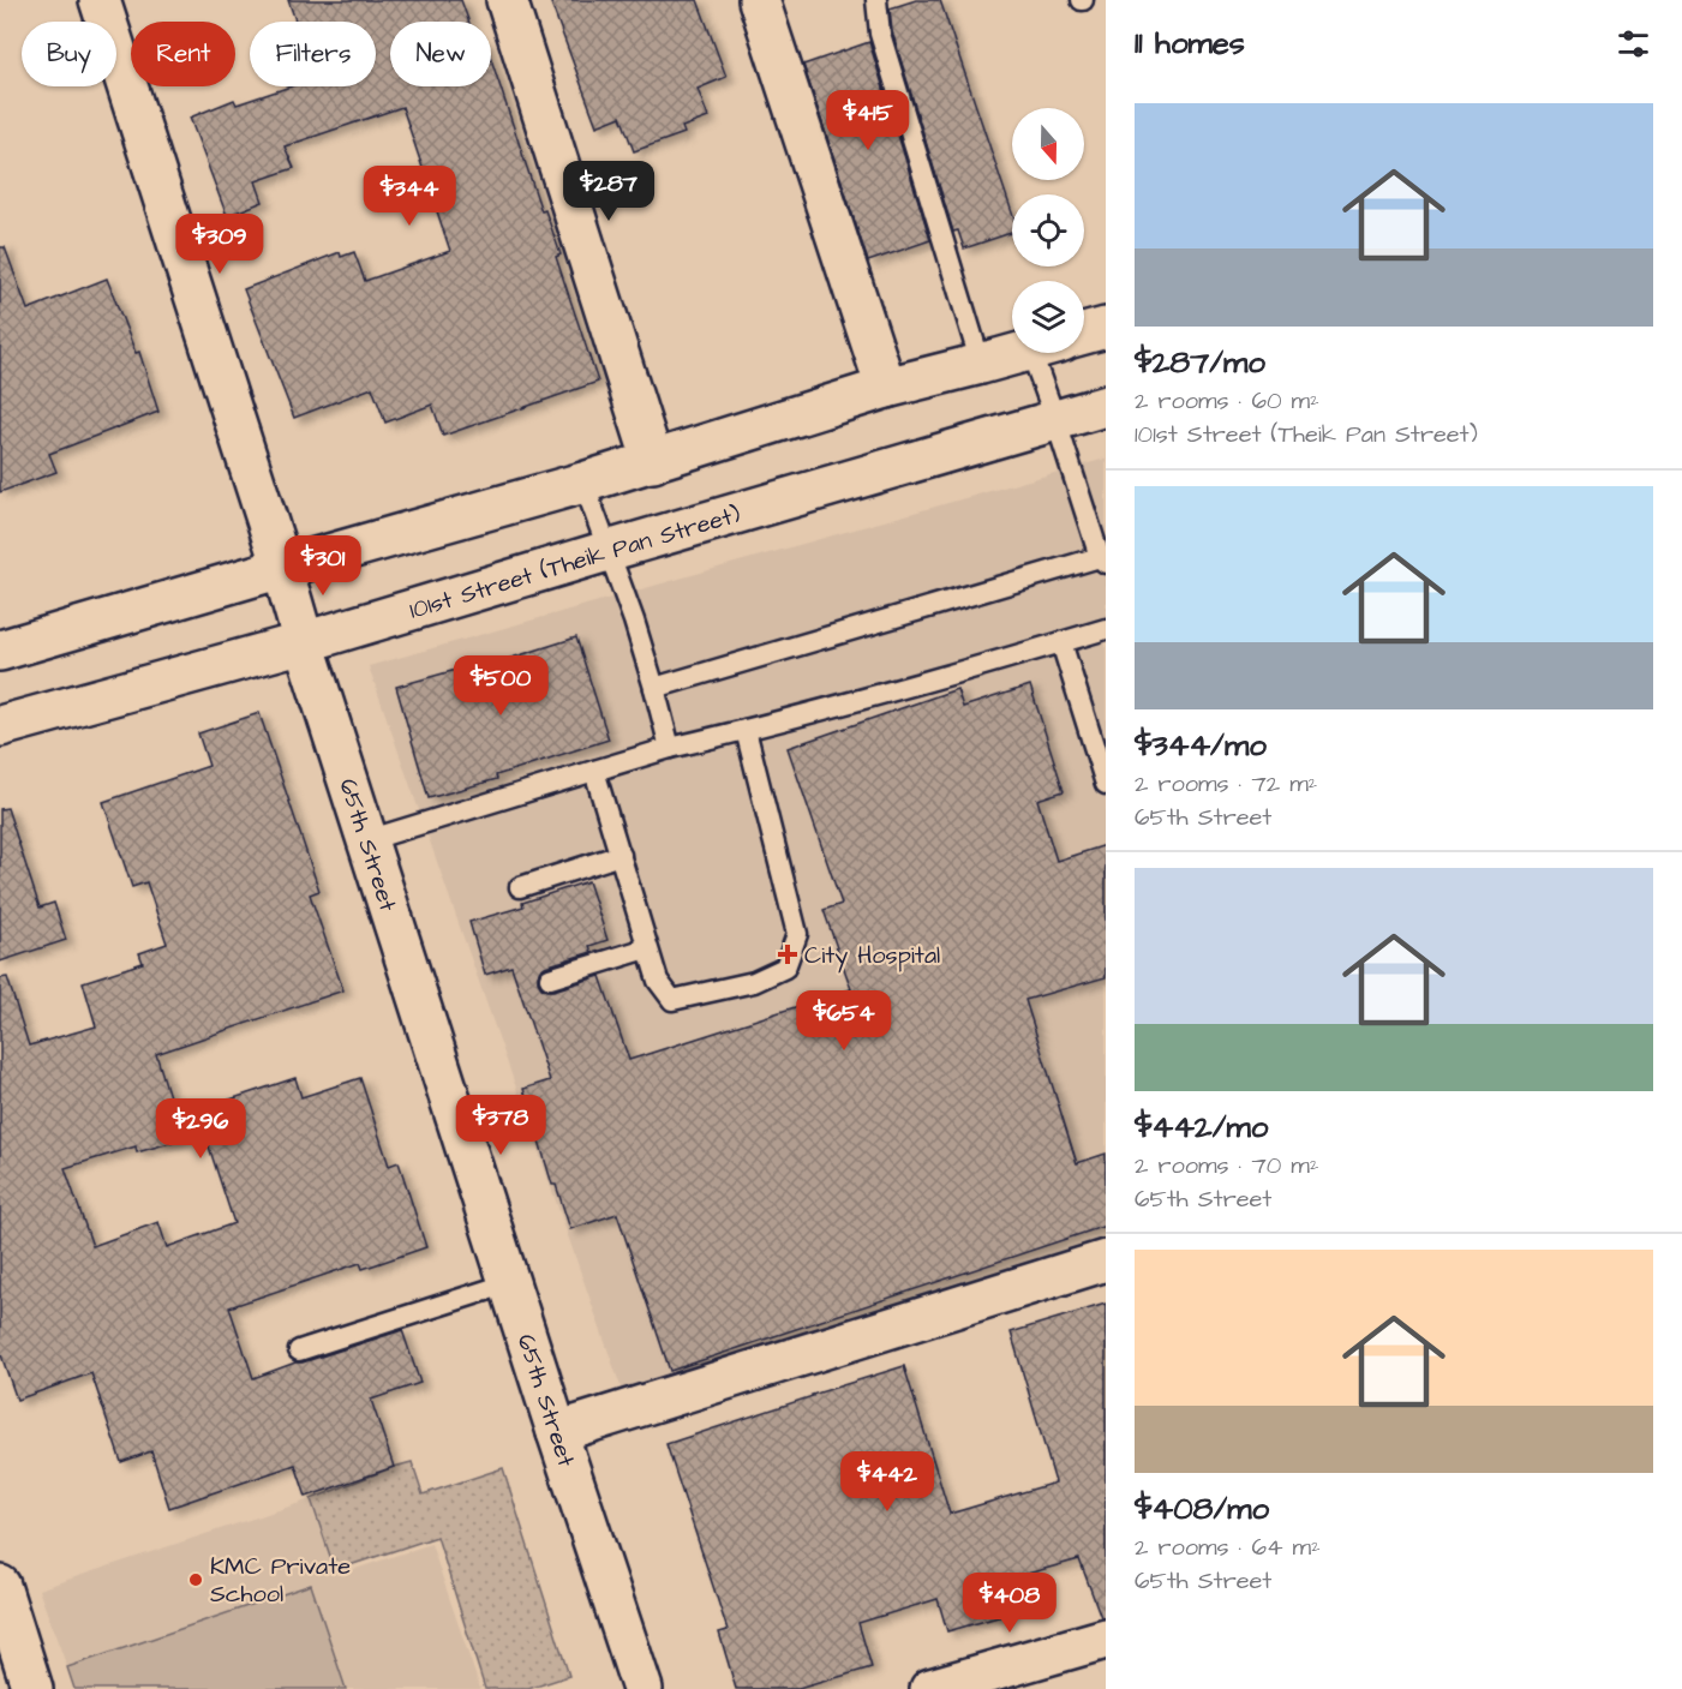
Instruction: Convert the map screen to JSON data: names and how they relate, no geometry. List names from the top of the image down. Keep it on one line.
{"streets":{"street":["101st Street (Theik Pan Street)","65th Street"]},"crossings":[["101st Street (Theik Pan Street)","65th Street"]],"places":{"health":["City Hospital"],"other":["KMC Private School"]},"north":"bottom","page":{"heading":"11 homes","chip":["Buy","Rent","Filters","New"],"list":[{"name":"$287/mo","note":"2 rooms · 60 m² · 101st Street (Theik Pan Street)"},{"name":"$344/mo","note":"2 rooms · 72 m² · 65th Street"},{"name":"$442/mo","note":"2 rooms · 70 m² · 65th Street"},{"name":"$408/mo","note":"2 rooms · 64 m² · 65th Street"}],"price":["$415","$287","$344","$309","$301","$500","$654","$378","$296","$442","$408"]}}
